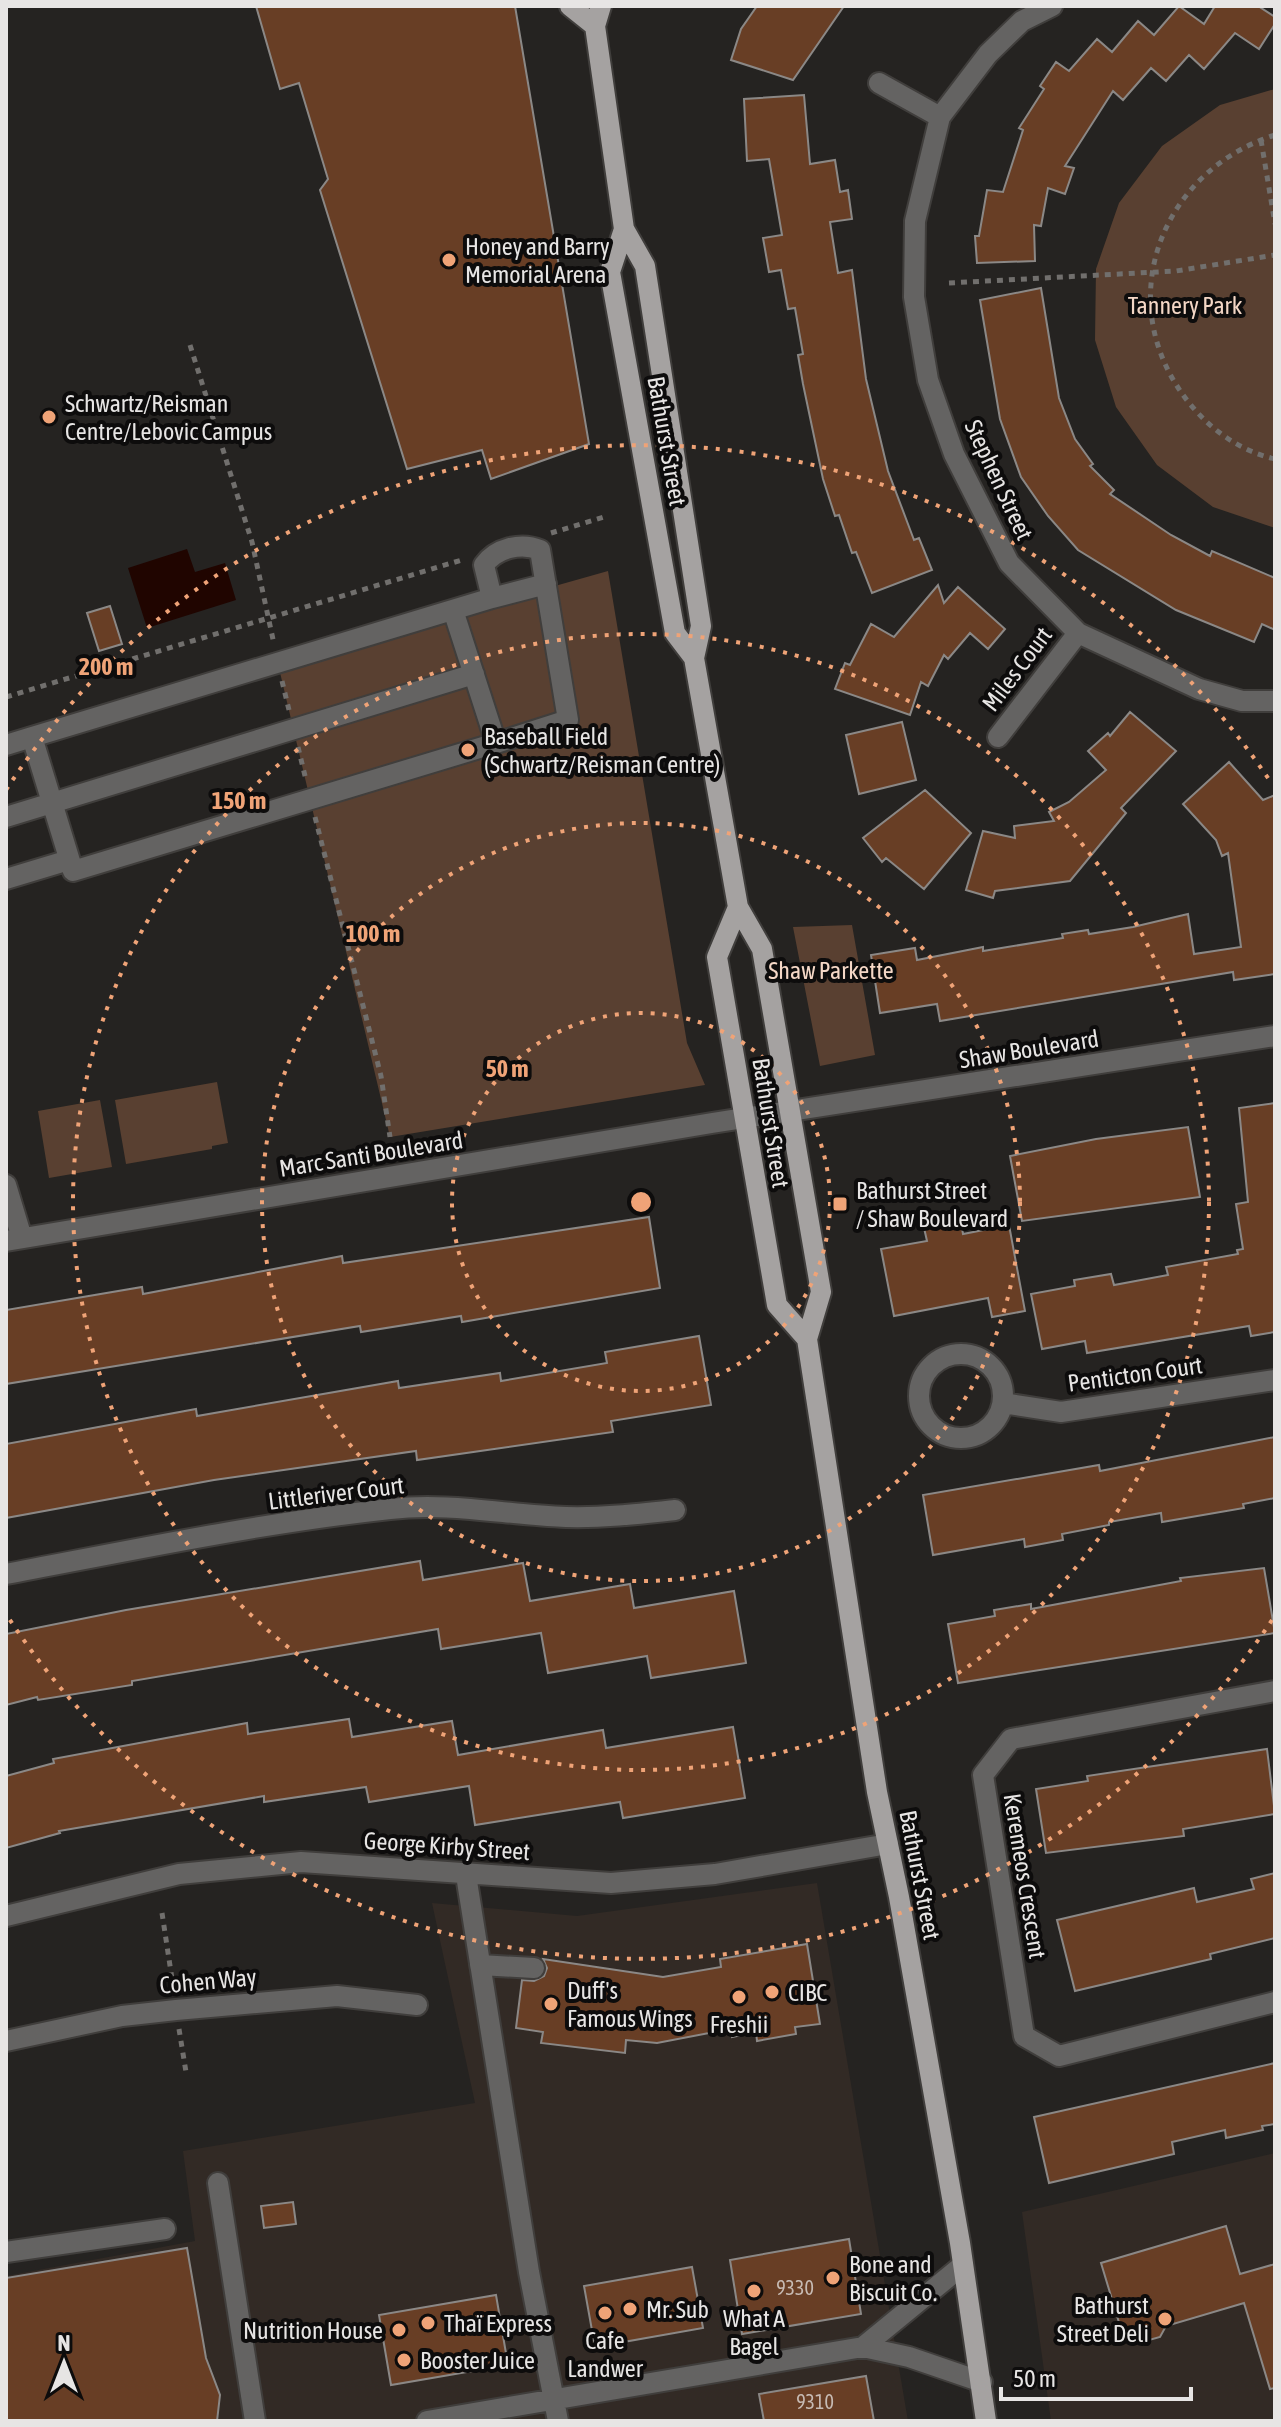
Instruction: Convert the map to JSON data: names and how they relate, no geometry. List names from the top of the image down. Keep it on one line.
{"streets":{"main road":["Bathurst Street"],"street":["Stephen Street","Miles Court","Shaw Boulevard","Marc Santi Boulevard","Penticton Court","Littleriver Court","George Kirby Street","Keremeos Crescent","Cohen Way"]},"crossings":[["Bathurst Street","Shaw Boulevard"],["Bathurst Street","Marc Santi Boulevard"],["Bathurst Street","George Kirby Street"],["Stephen Street","Miles Court"],["Shaw Boulevard","Marc Santi Boulevard"]],"parks":["Tannery Park","Shaw Parkette"],"places":{"other":["Honey and Barry Memorial Arena","Schwartz/Reisman Centre/Lebovic Campus","Baseball Field (Schwartz/Reisman Centre)","CIBC","Freshii","Duff's Famous Wings","Bone and Biscuit Co.","What A Bagel","Mr. Sub","Cafe Landwer","Bathurst Street Deli","Thaï Express","Nutrition House","Booster Juice"],"transit":["Bathurst Street / Shaw Boulevard"]},"house_numbers":["9330","9310"],"scale_bar":"50 m","north":"top","rings":["200 m","150 m","100 m","50 m"]}
